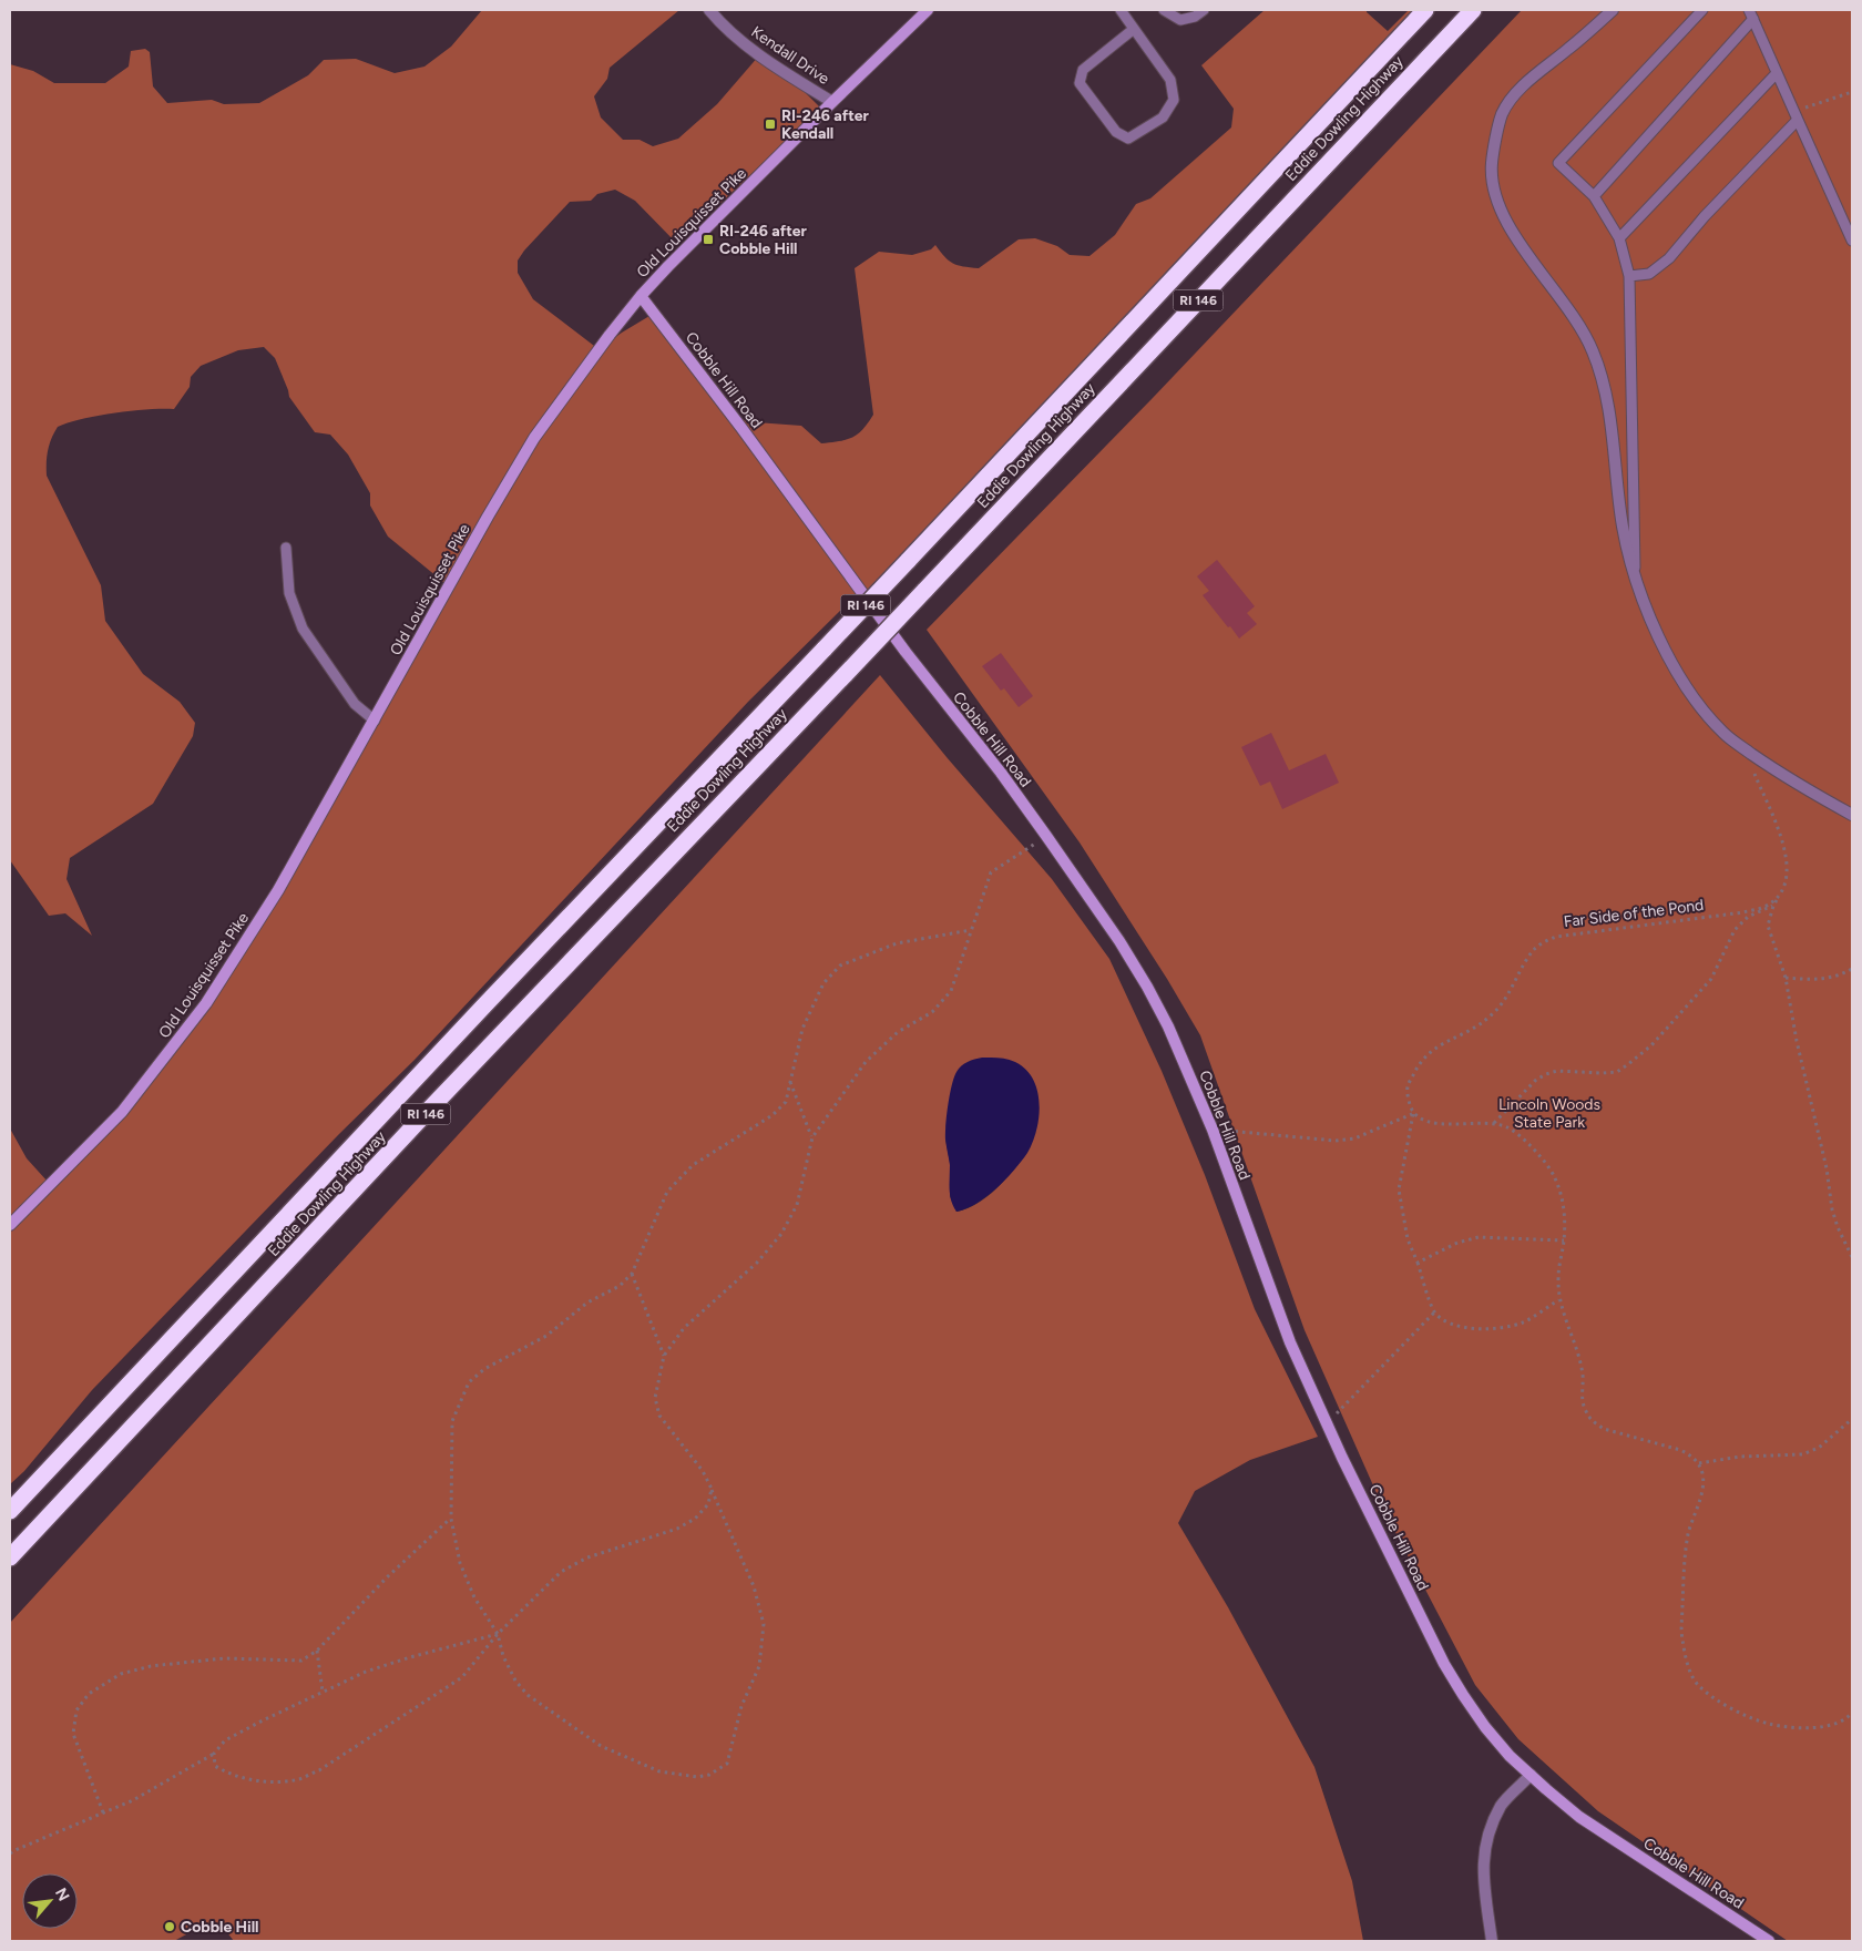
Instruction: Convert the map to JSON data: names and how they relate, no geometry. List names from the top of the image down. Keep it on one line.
{"streets":{"highway":["Eddie Dowling Highway","RI 146"],"street":["Kendall Drive","Old Louisquisset Pike","Cobble Hill Road"],"path":["Far Side of the Pond"]},"crossings":[["Kendall Drive","Old Louisquisset Pike"],["Old Louisquisset Pike","Cobble Hill Road"]],"parks":["Lincoln Woods State Park"],"places":{"transit":["RI-246 after Kendall","RI-246 after Cobble Hill"],"other":["Cobble Hill"]},"north":"top right"}
